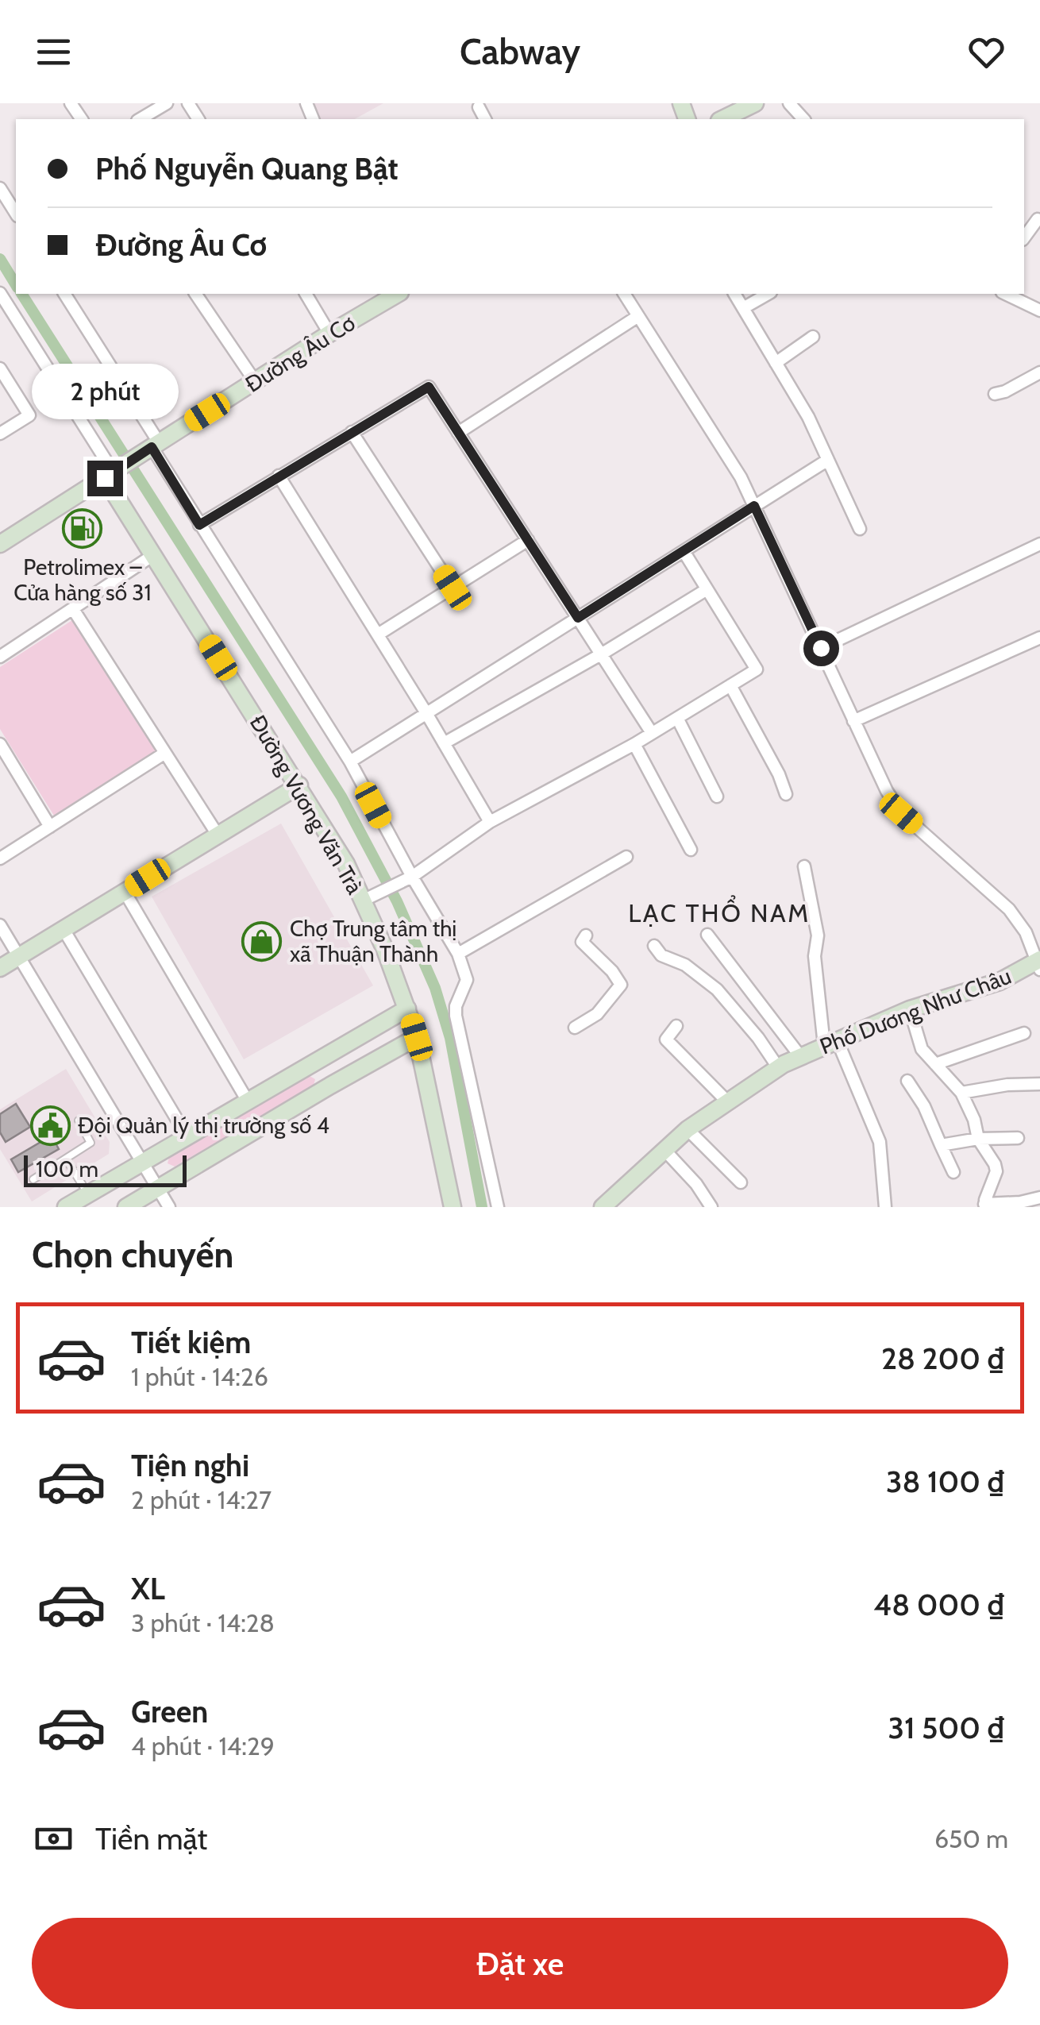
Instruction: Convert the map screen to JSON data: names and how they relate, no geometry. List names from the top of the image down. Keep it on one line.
{"streets":{"main road":["Đường Âu Cơ","Đường Vương Văn Trà","Phố Dương Như Châu"]},"crossings":[["Đường Âu Cơ","Đường Vương Văn Trà"]],"districts":["LẠC THỔ NAM"],"places":{"fuel station":["Petrolimex – Cửa hàng số 31"],"shop":["Chợ Trung tâm thị xã Thuận Thành"],"public building":["Đội Quản lý thị trường số 4"]},"scale_bar":"100 m","page":{"header":"Cabway","banner":["Phố Nguyễn Quang Bật","Đường Âu Cơ"],"bubble":"2 phút","scale":"100 m","heading":"Chọn chuyến","list":[{"name":"Tiết kiệm","note":"1 phút · 14:26","value":"28 200 ₫"},{"name":"Tiện nghi","note":"2 phút · 14:27","value":"38 100 ₫"},{"name":"XL","note":"3 phút · 14:28","value":"48 000 ₫"},{"name":"Green","note":"4 phút · 14:29","value":"31 500 ₫"}],"pay":["Tiền mặt","650 m"],"buttons":"Đặt xe"}}
